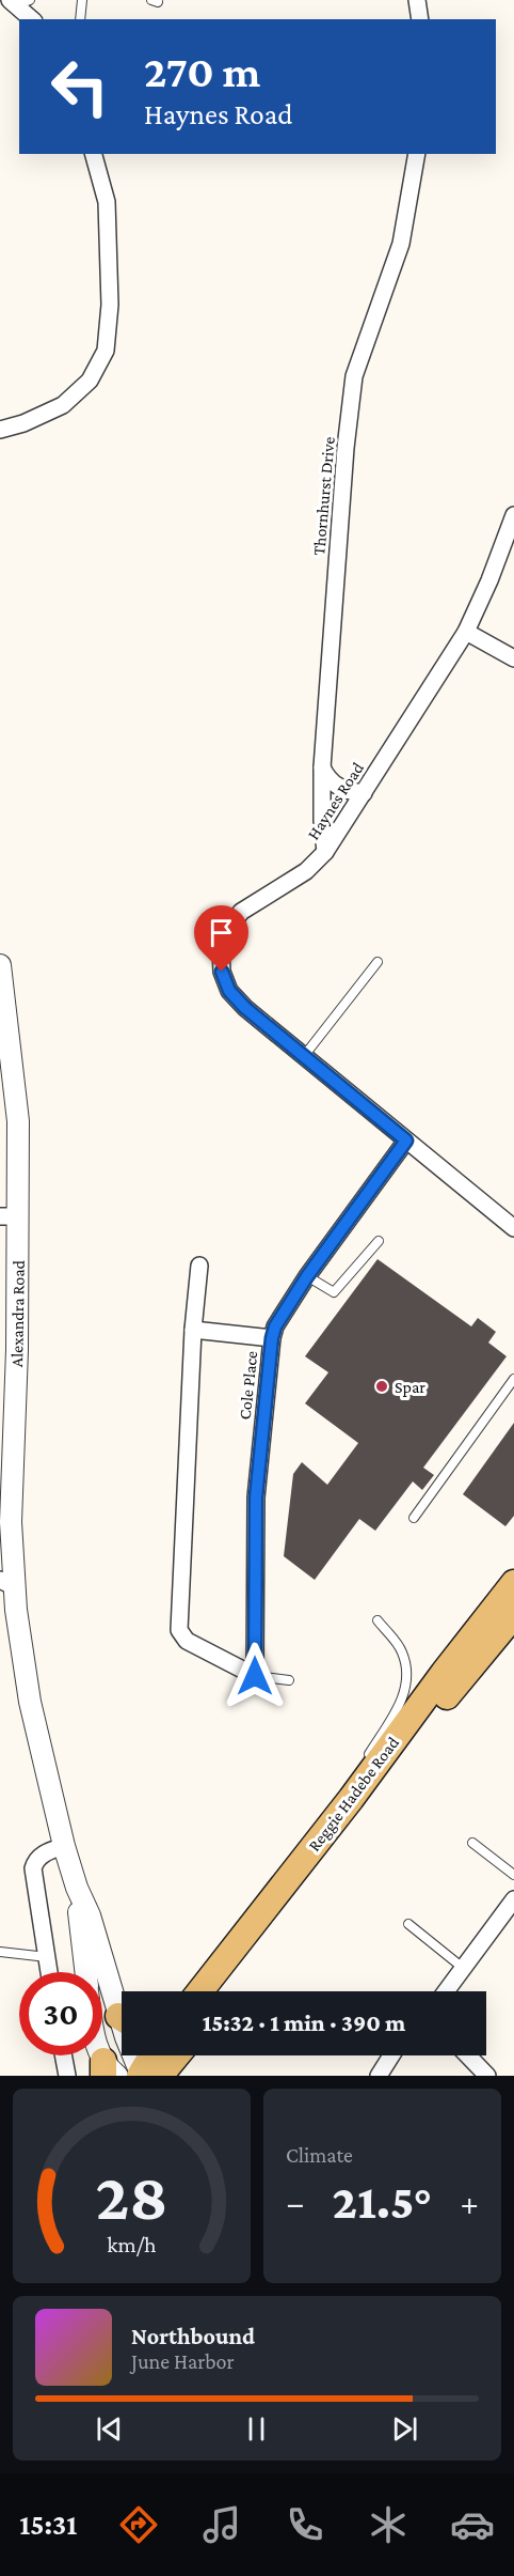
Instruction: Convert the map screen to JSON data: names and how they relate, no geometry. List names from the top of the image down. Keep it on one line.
{"streets":{"main road":["Reggie Hadebe Road"],"street":["Thornhurst Drive","Haynes Road","Alexandra Road","Cole Place"]},"crossings":[["Thornhurst Drive","Haynes Road"],["Haynes Road","Cole Place"]],"places":["Spar"],"page":{"turn":["270 m","Haynes Road"],"limit":"30","trip":"15:32 · 1 min · 390 m","tile":"Climate","heat":["−","21.5°","+"],"song":["Northbound","June Harbor"],"tabs":"15:31","gauge":["28","km/h"]}}
